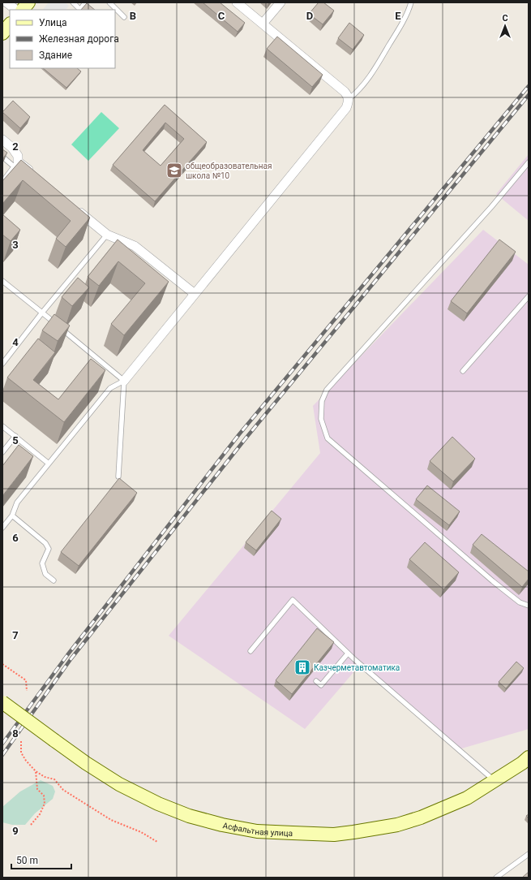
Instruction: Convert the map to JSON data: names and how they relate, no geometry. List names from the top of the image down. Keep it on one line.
{"streets":{"main road":["Асфальтная улица"]},"places":{"school or university":["общеобразовательная школа №10"],"building":["Казчерметавтоматика"]},"legend":["Улица","Железная дорога","Здание"],"scale_bar":"50 m","north":"top","grid":{"columns":["B","C","D","E"],"rows":["2","3","4","5","6","7","8","9"]}}
